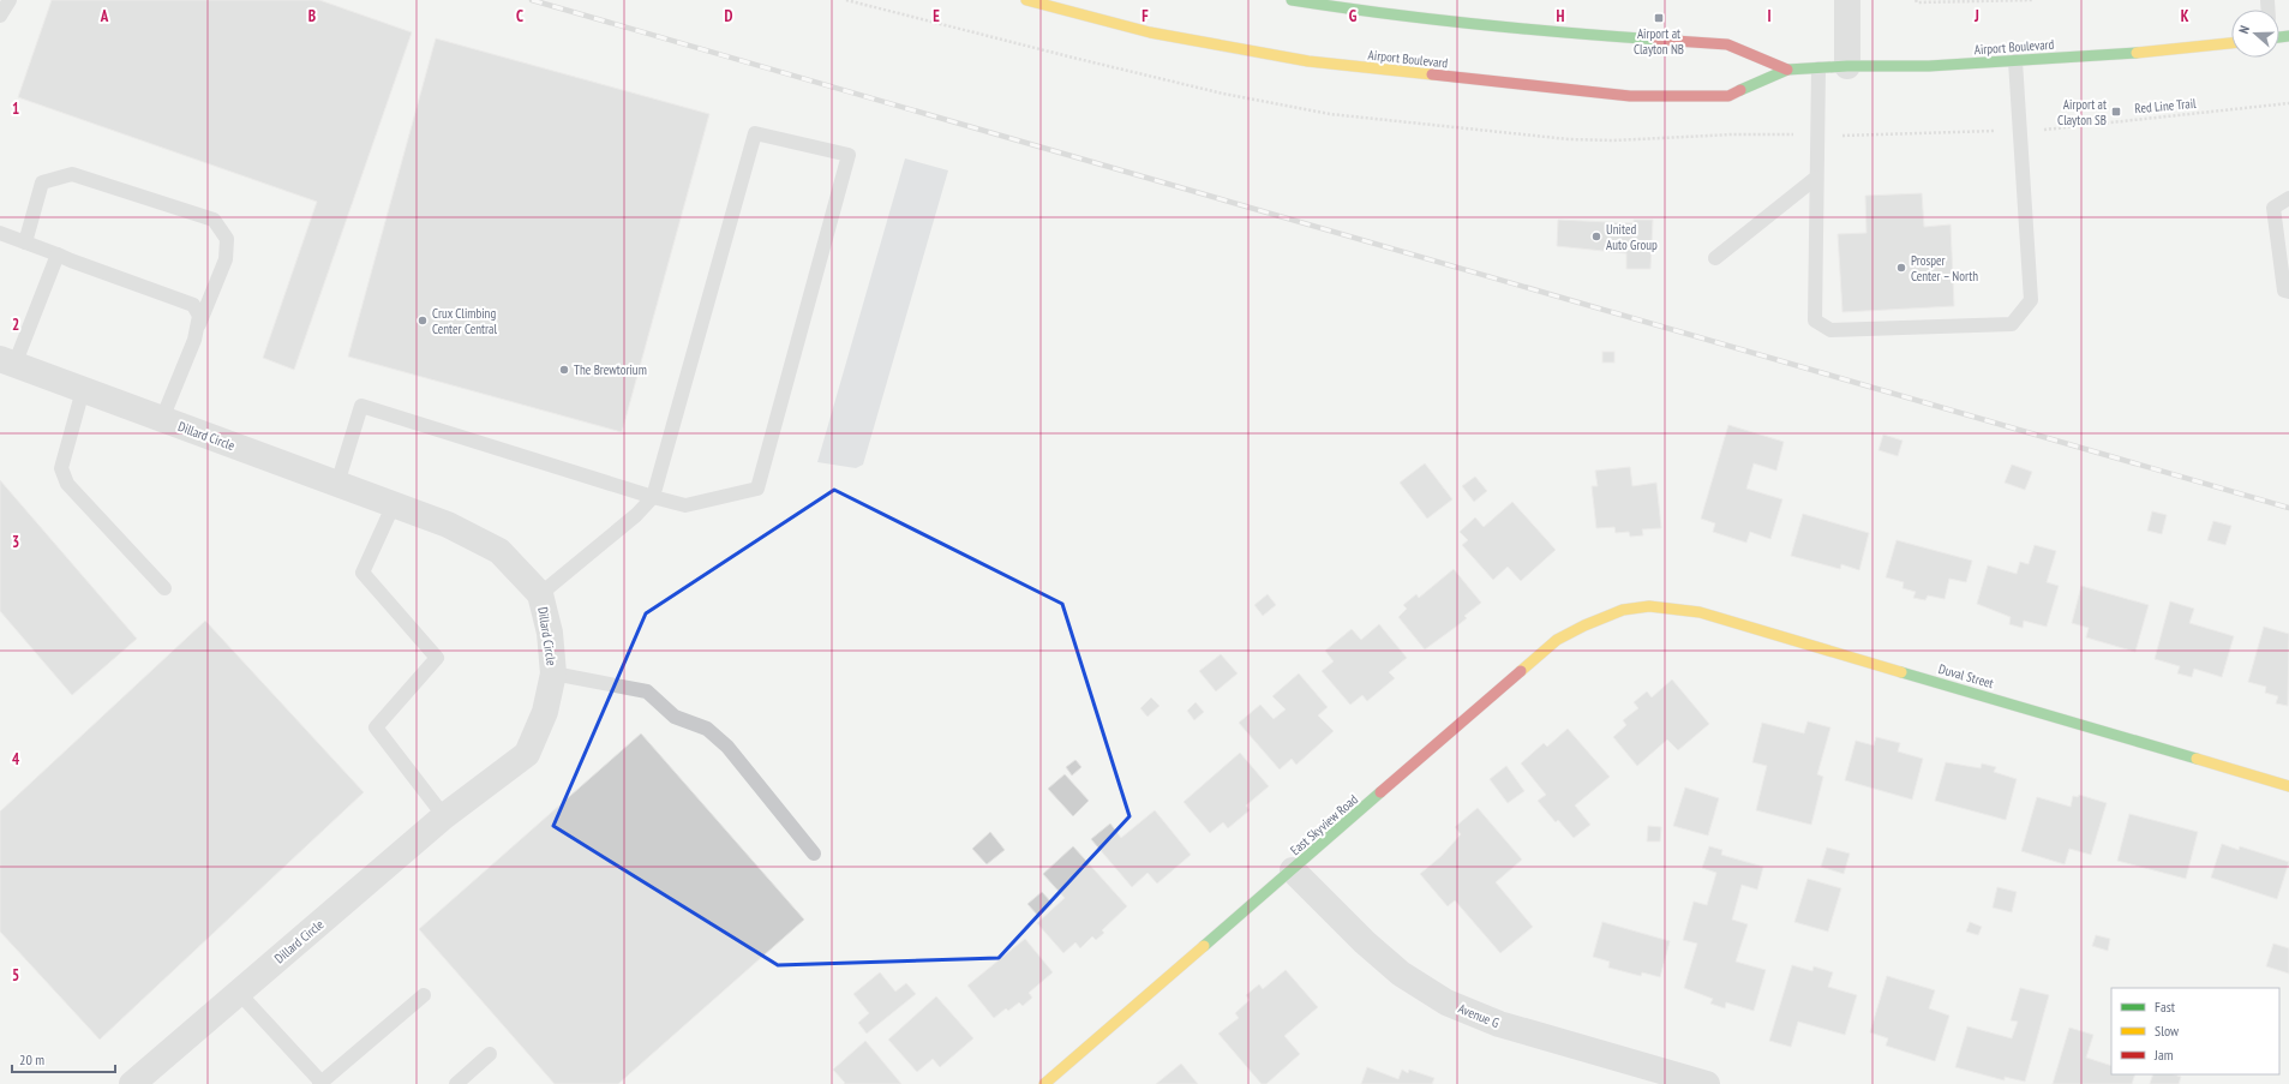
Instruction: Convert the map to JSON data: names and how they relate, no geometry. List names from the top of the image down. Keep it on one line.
{"streets":{"main road":["Airport Boulevard","Duval Street","East Skyview Road"],"street":["Dillard Circle","Avenue G"],"path":["Red Line Trail"]},"crossings":[["Duval Street","East Skyview Road"],["East Skyview Road","Avenue G"]],"places":{"transit":["Airport at Clayton NB","Airport at Clayton SB"],"other":["United Auto Group","Prosper Center – North","Crux Climbing Center Central","The Brewtorium"]},"legend":["Fast","Slow","Jam"],"scale_bar":"20 m","north":"left","grid":{"columns":["A","B","C","D","E","F","G","H","I","J","K"],"rows":["1","2","3","4","5"]}}
